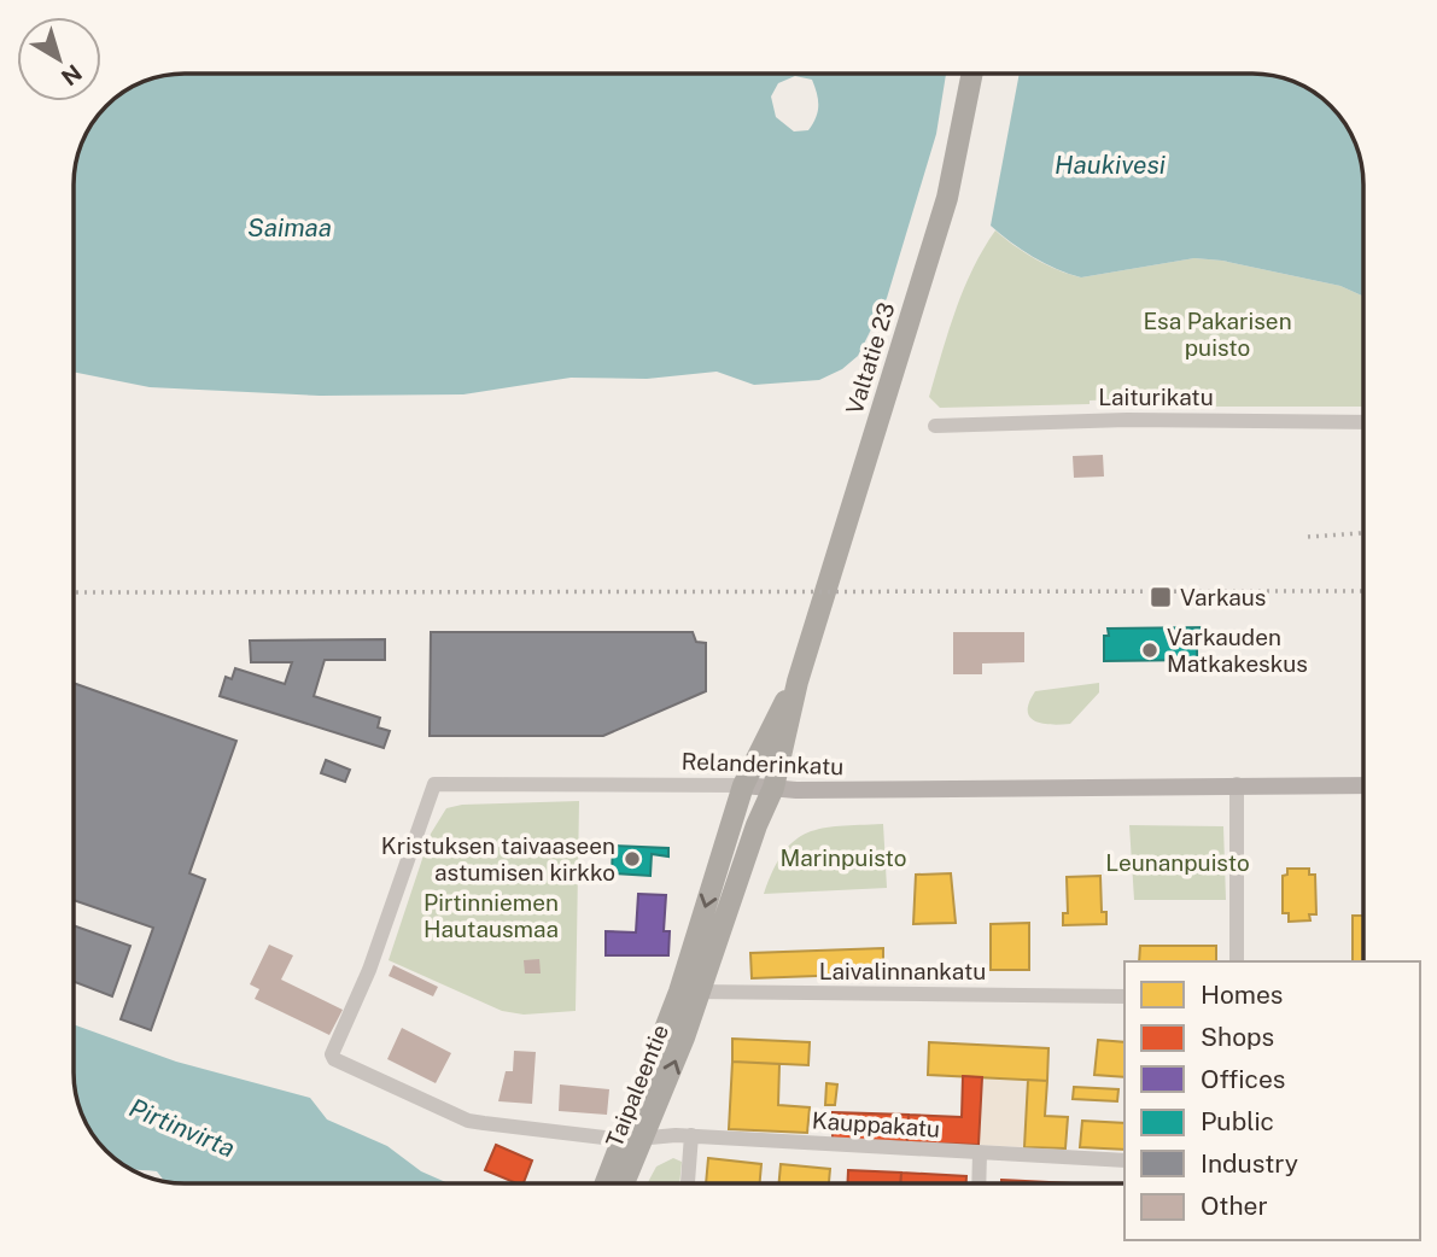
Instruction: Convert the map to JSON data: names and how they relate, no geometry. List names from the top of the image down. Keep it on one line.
{"streets":{"highway":["Valtatie 23","Taipaleentie"],"main road":["Relanderinkatu"],"street":["Laiturikatu","Laivalinnankatu","Kauppakatu"]},"crossings":[["Valtatie 23","Relanderinkatu"],["Valtatie 23","Laivalinnankatu"],["Valtatie 23","Taipaleentie"],["Relanderinkatu","Kauppakatu"],["Laivalinnankatu","Taipaleentie"],["Taipaleentie","Kauppakatu"]],"water":["Haukivesi","Saimaa","Pirtinvirta"],"parks":["Esa Pakarisen puisto","Marinpuisto","Leunanpuisto","Pirtinniemen Hautausmaa"],"places":{"transit":["Varkaus"],"other":["Varkauden Matkakeskus","Kristuksen taivaaseen astumisen kirkko"]},"legend":["Homes","Shops","Offices","Public","Industry","Other"],"north":"bottom right"}
